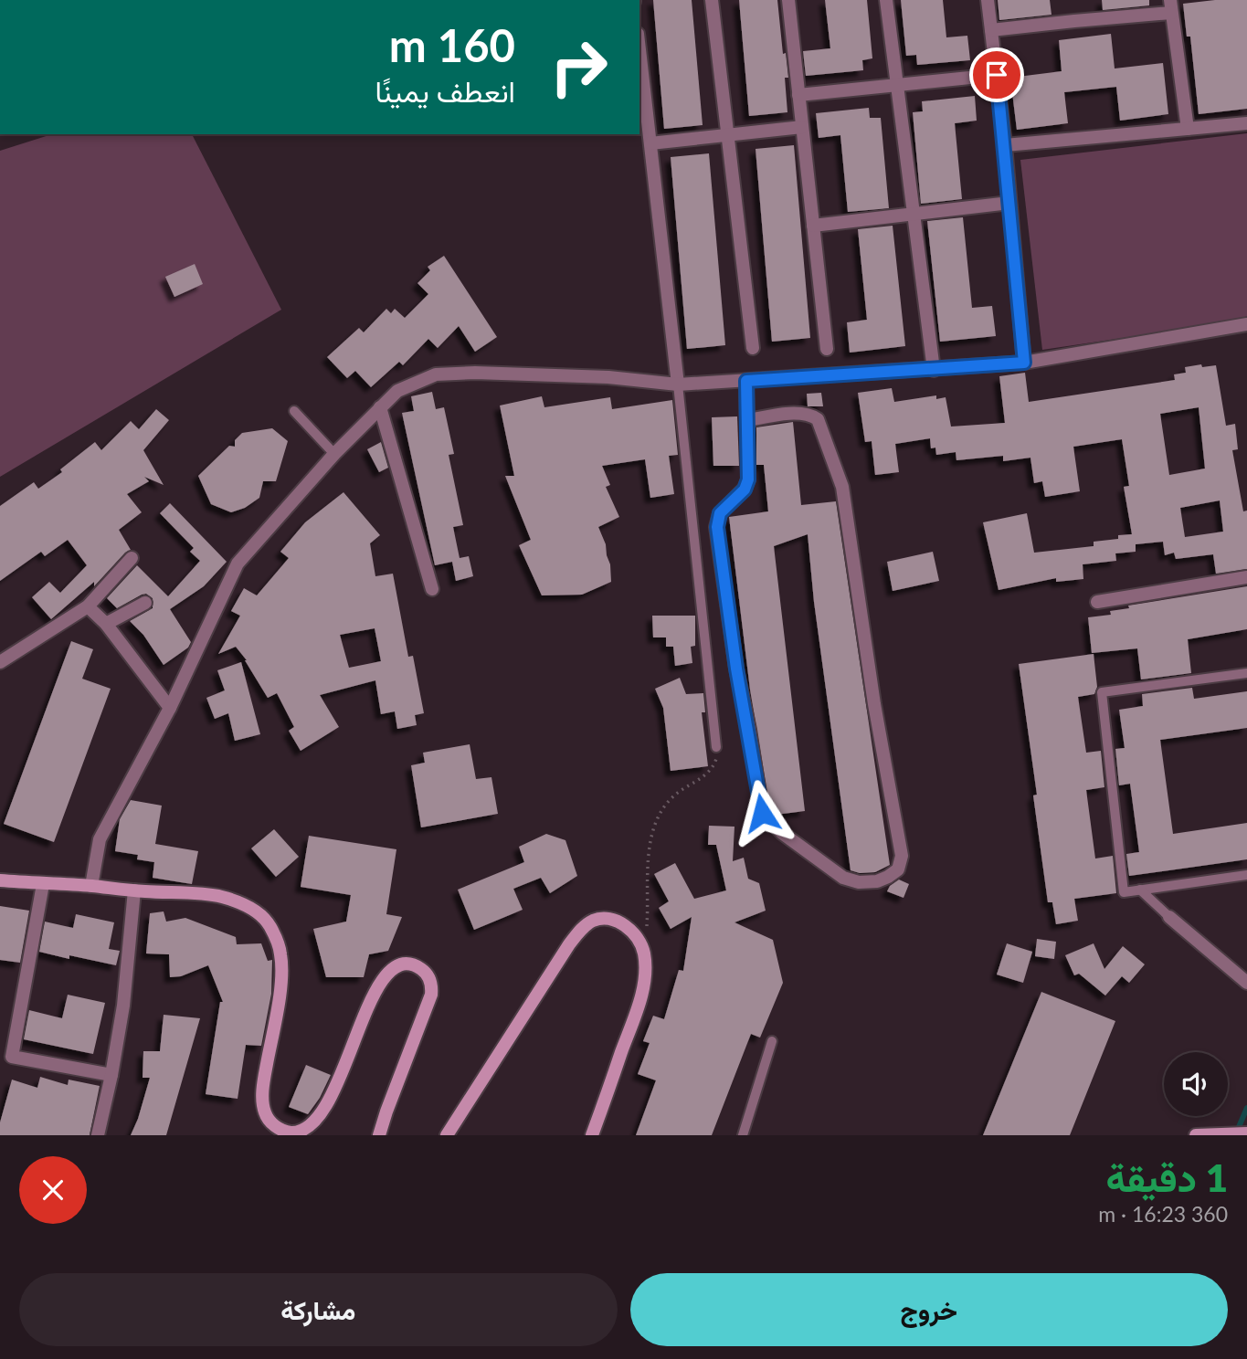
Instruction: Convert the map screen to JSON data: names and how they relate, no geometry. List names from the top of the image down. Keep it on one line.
{"page":{"turn":["160 m","انعطف يمينًا"],"heading":["1 دقيقة","360 m · 16:23"],"buttons":["خروج","مشاركة"]}}
